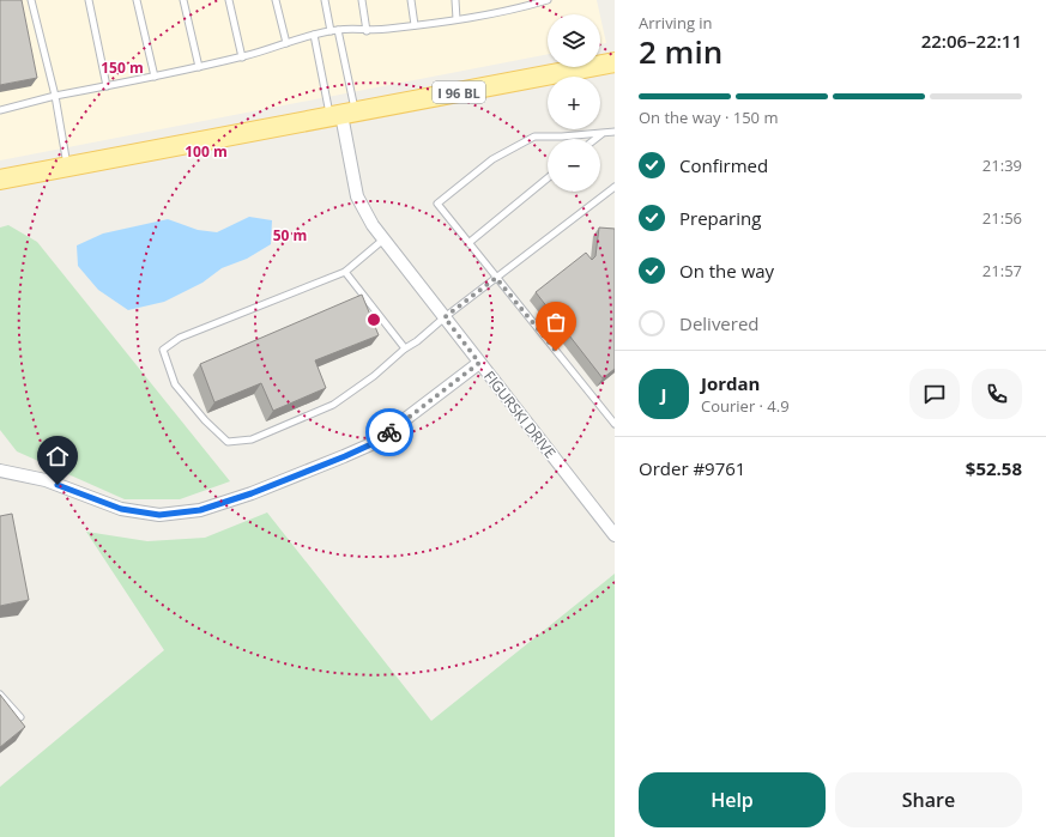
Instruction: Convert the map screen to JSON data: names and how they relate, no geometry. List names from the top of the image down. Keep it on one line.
{"streets":{"main road":["I 96 BL"],"street":["FIGURSKI DRIVE"]},"crossings":[["I 96 BL","FIGURSKI DRIVE"]],"page":{"heading":["2 min","Arriving in","22:06–22:11"],"panel":["Jordan","Courier · 4.9","Order #9761","$52.58"],"map_buttons":["+","−"],"bar":"On the way · 150 m","list":[["Confirmed","21:39"],["Preparing","21:56"],["On the way","21:57"],"Delivered"],"round":"J","buttons":["Help","Share"]},"rings":["150 m","100 m","50 m"]}
